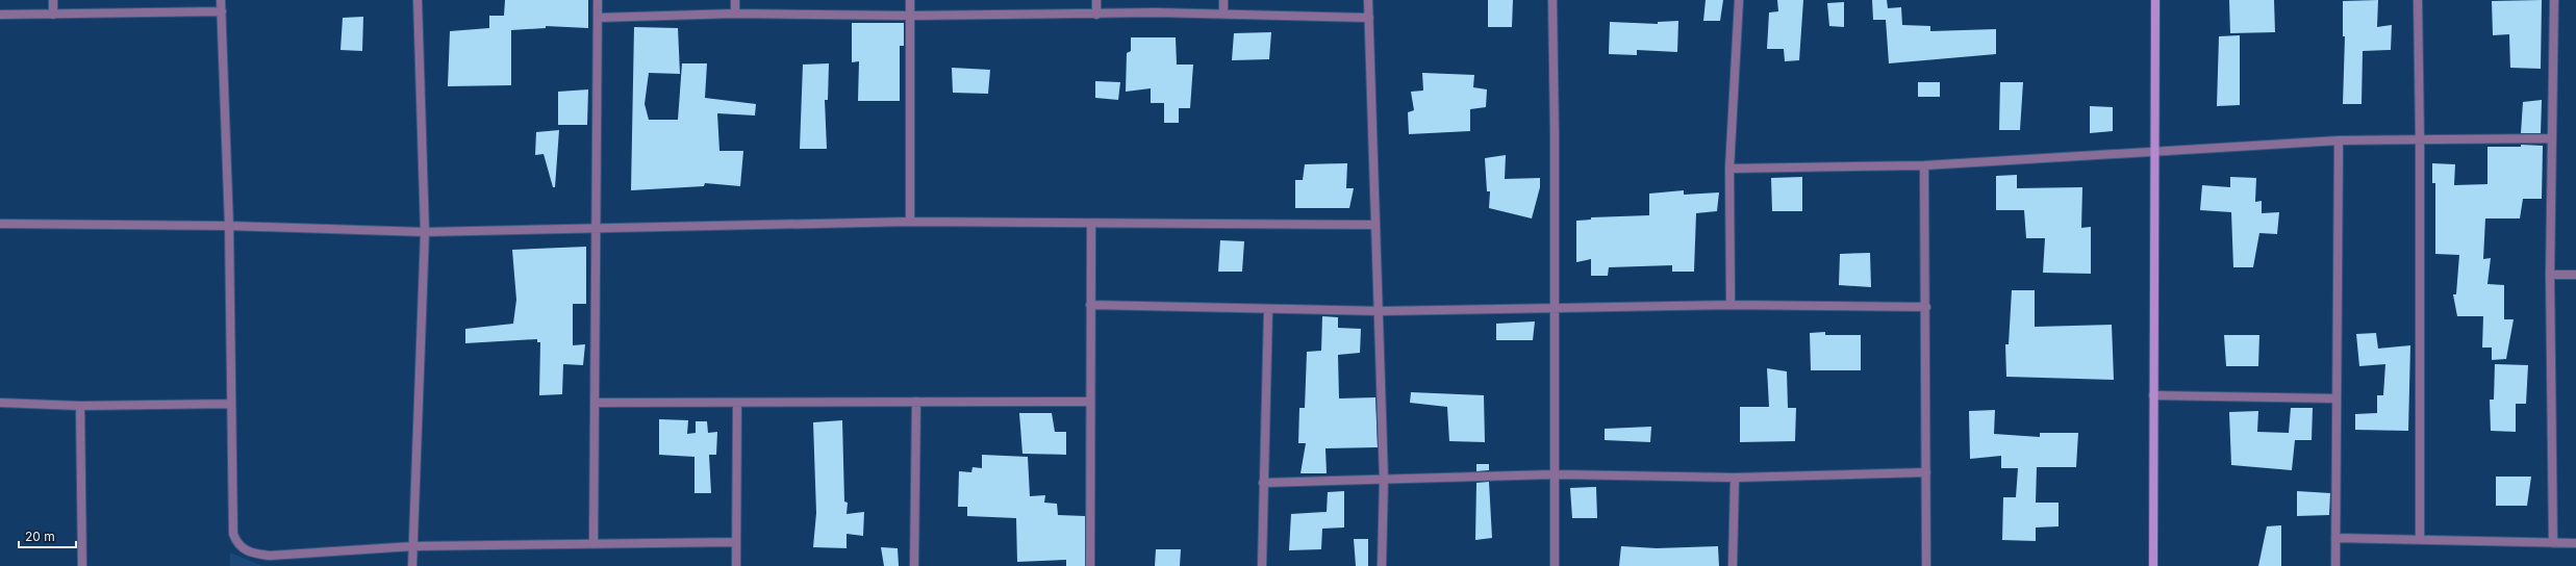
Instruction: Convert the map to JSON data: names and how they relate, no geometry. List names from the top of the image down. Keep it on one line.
{"scale_bar":"20 m"}
